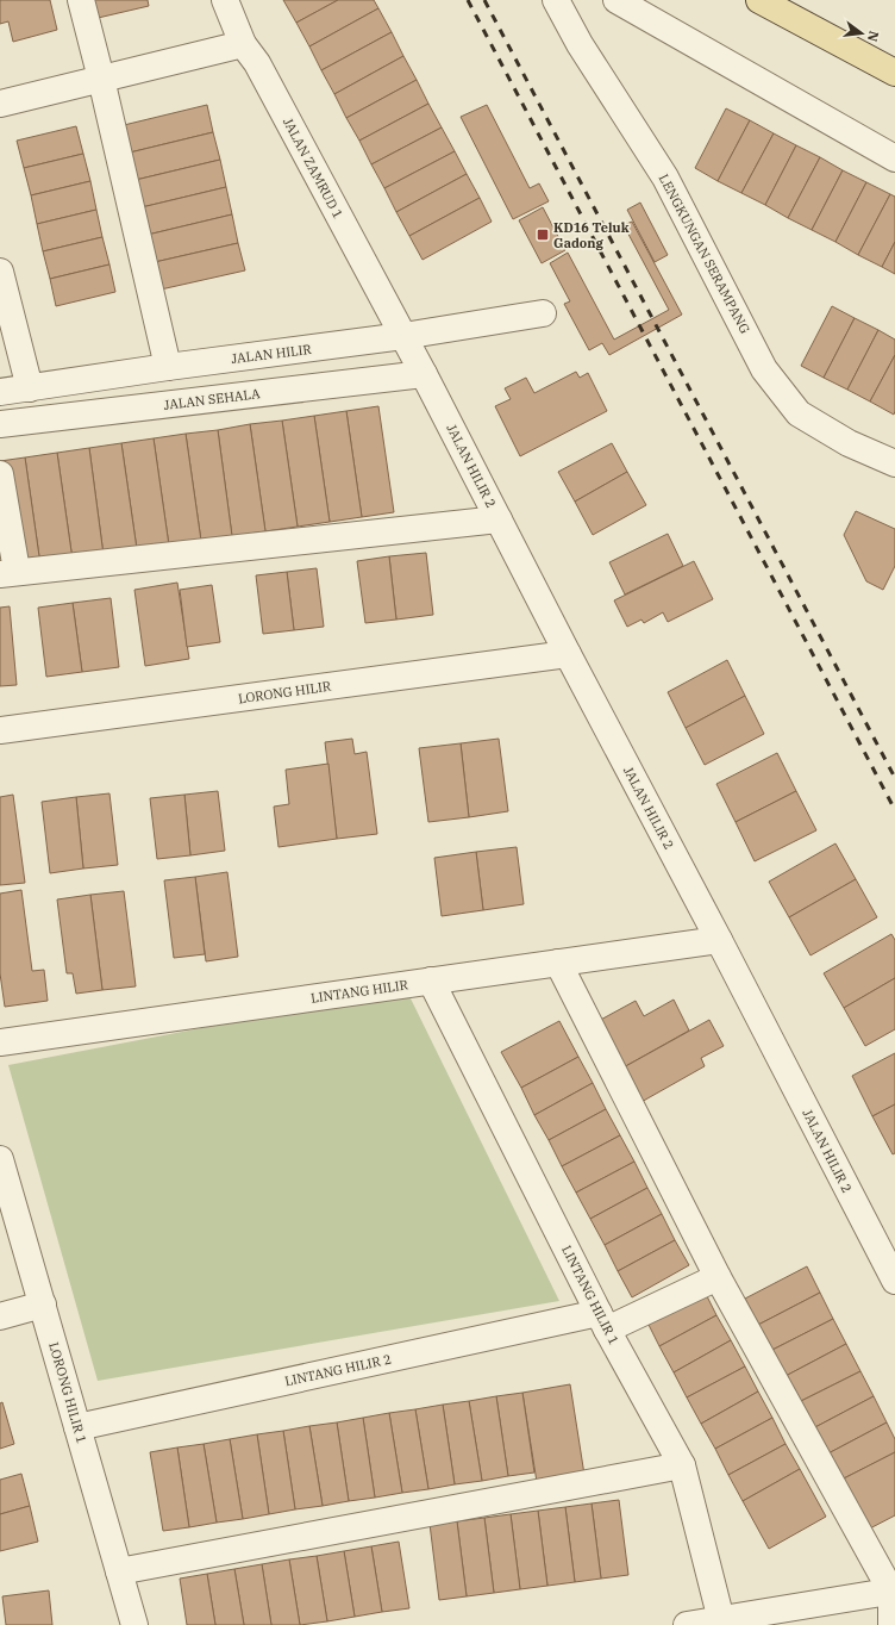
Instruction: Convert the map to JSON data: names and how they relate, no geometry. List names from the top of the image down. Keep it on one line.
{"streets":{"street":["JALAN ZAMRUD 1","LENGKUNGAN SERAMPANG","JALAN HILIR","JALAN SEHALA","JALAN HILIR 2","LORONG HILIR","LINTANG HILIR","LINTANG HILIR 1","LINTANG HILIR 2","LORONG HILIR 1"]},"crossings":[["JALAN ZAMRUD 1","JALAN HILIR"],["JALAN ZAMRUD 1","JALAN HILIR 2"],["JALAN HILIR","JALAN HILIR 2"],["JALAN SEHALA","JALAN HILIR 2"],["JALAN HILIR 2","LORONG HILIR"],["JALAN HILIR 2","LINTANG HILIR"],["LINTANG HILIR","LINTANG HILIR 1"],["LINTANG HILIR 1","LINTANG HILIR 2"],["LINTANG HILIR 2","LORONG HILIR 1"]],"places":{"transit":["KD16 Teluk Gadong"]},"north":"right"}
